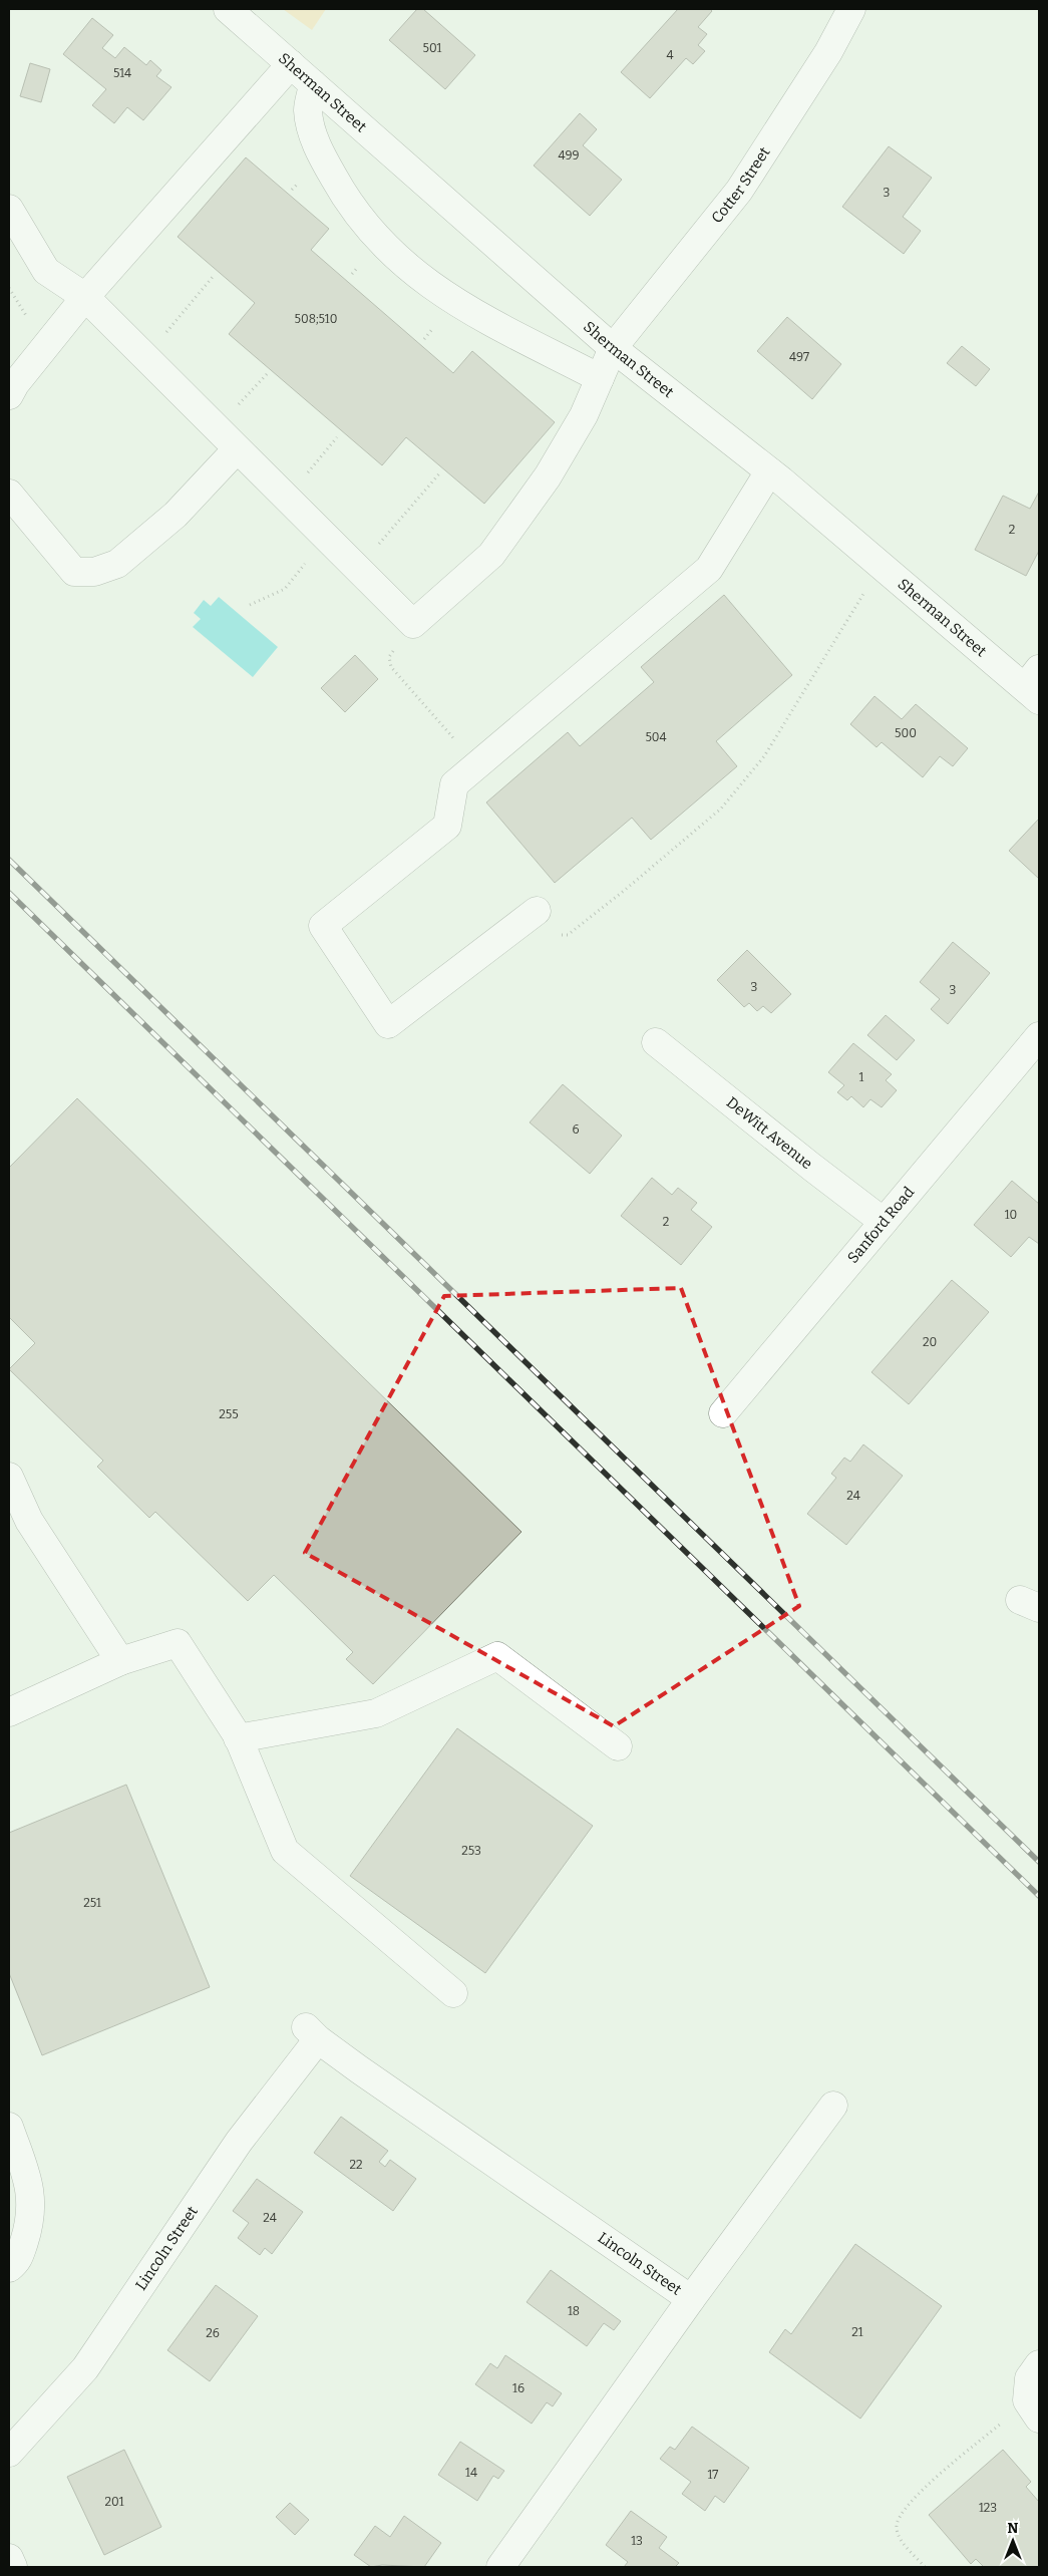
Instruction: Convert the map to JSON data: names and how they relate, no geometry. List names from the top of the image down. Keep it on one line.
{"streets":{"street":["Sherman Street","Cotter Street","DeWitt Avenue","Sanford Road","Lincoln Street"]},"crossings":[["Sherman Street","Cotter Street"],["DeWitt Avenue","Sanford Road"]],"house_numbers":["501","4","514","499","3","508;510","497","2","500","504","3","3","1","6","10","2","20","255","24","253","251","22","24","18","21","26","16","14","17","201","123","13"],"north":"top"}
